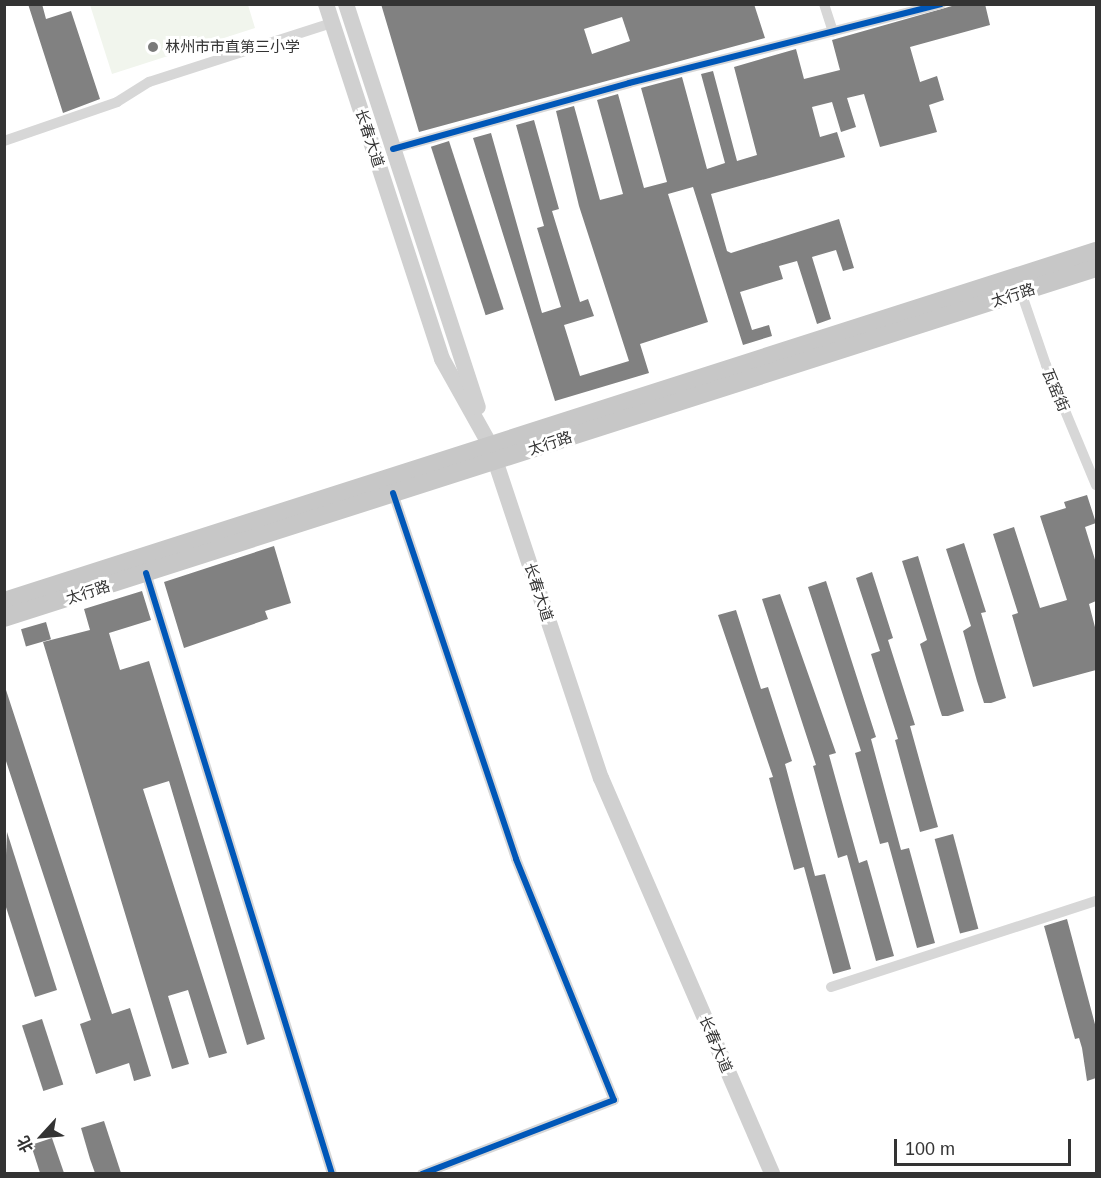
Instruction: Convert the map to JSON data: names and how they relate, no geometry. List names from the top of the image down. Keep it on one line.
{"streets":{"highway":["太行路"],"main road":["长春大道"],"street":["瓦窑街"]},"crossings":[["长春大道","太行路"],["太行路","瓦窑街"]],"places":["林州市市直第三小学"],"scale_bar":"100 m","north":"bottom left"}
